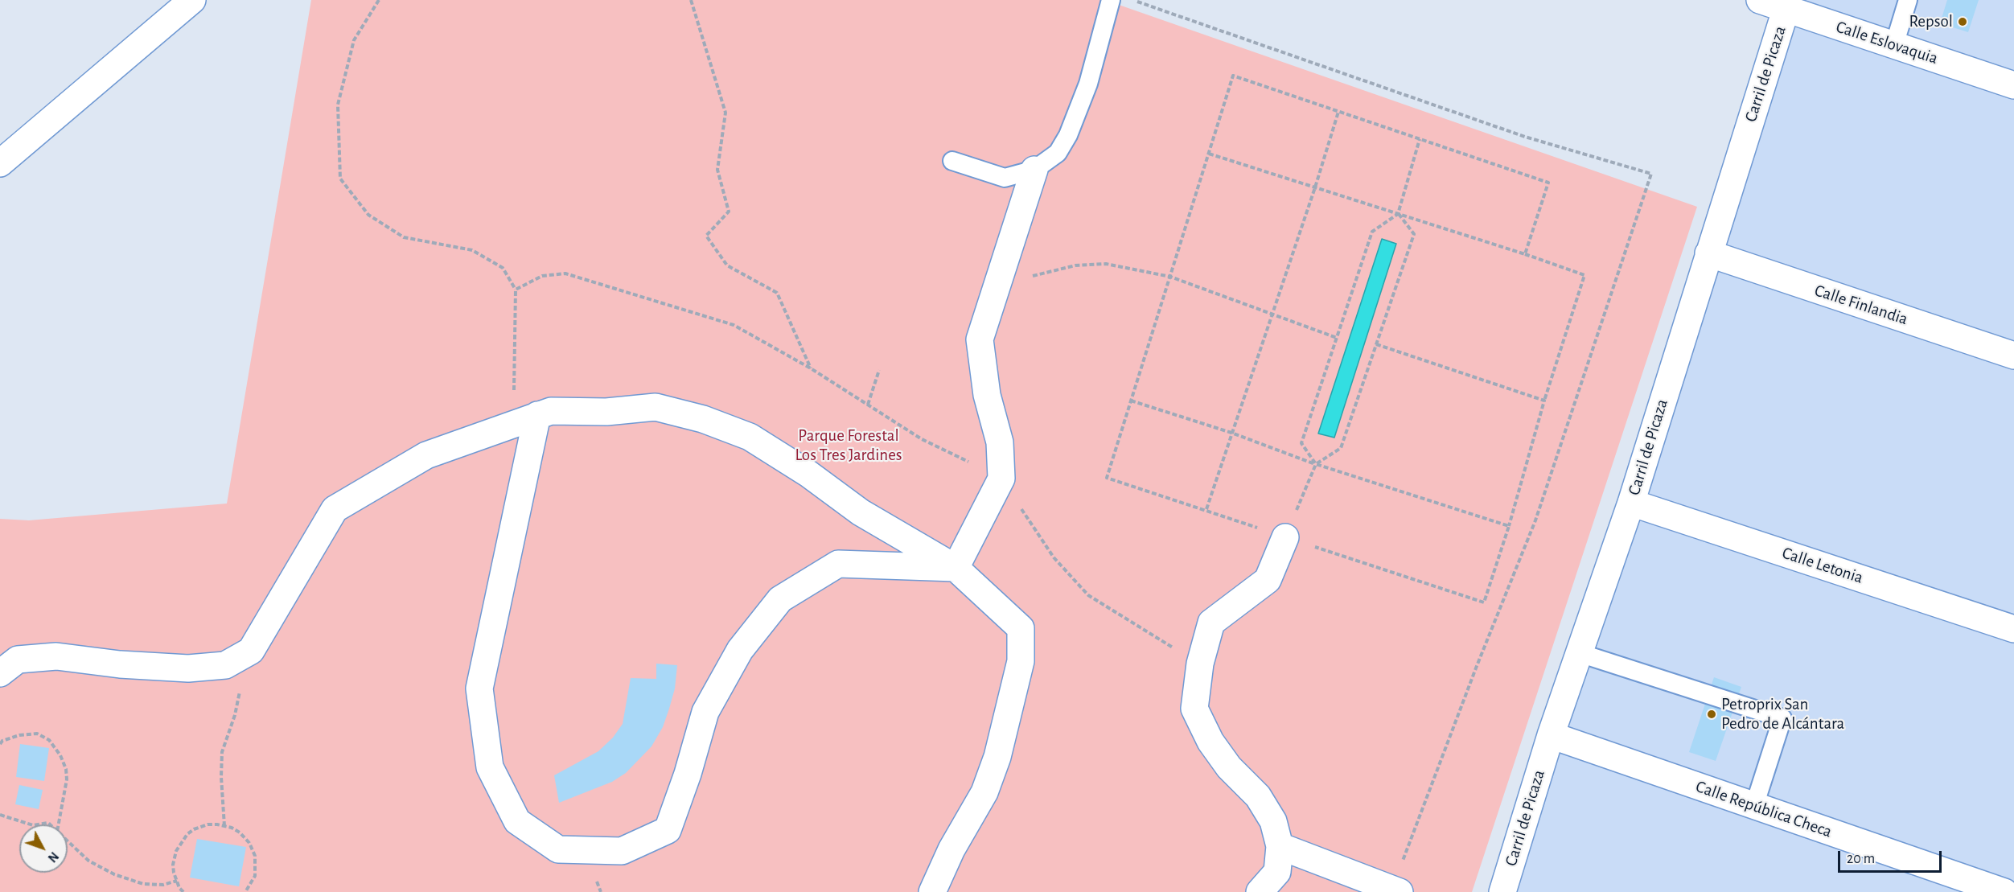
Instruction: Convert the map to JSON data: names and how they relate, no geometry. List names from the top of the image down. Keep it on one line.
{"streets":{"street":["Calle Eslovaquia","Carril de Picaza","Calle Finlandia","Calle Letonia","Calle República Checa"]},"crossings":[["Calle Eslovaquia","Carril de Picaza"],["Carril de Picaza","Calle Finlandia"],["Carril de Picaza","Calle Letonia"],["Carril de Picaza","Calle República Checa"]],"parks":["Parque Forestal Los Tres Jardines"],"places":["Repsol","Petroprix San Pedro de Alcántara"],"scale_bar":"20 m","north":"bottom right"}
